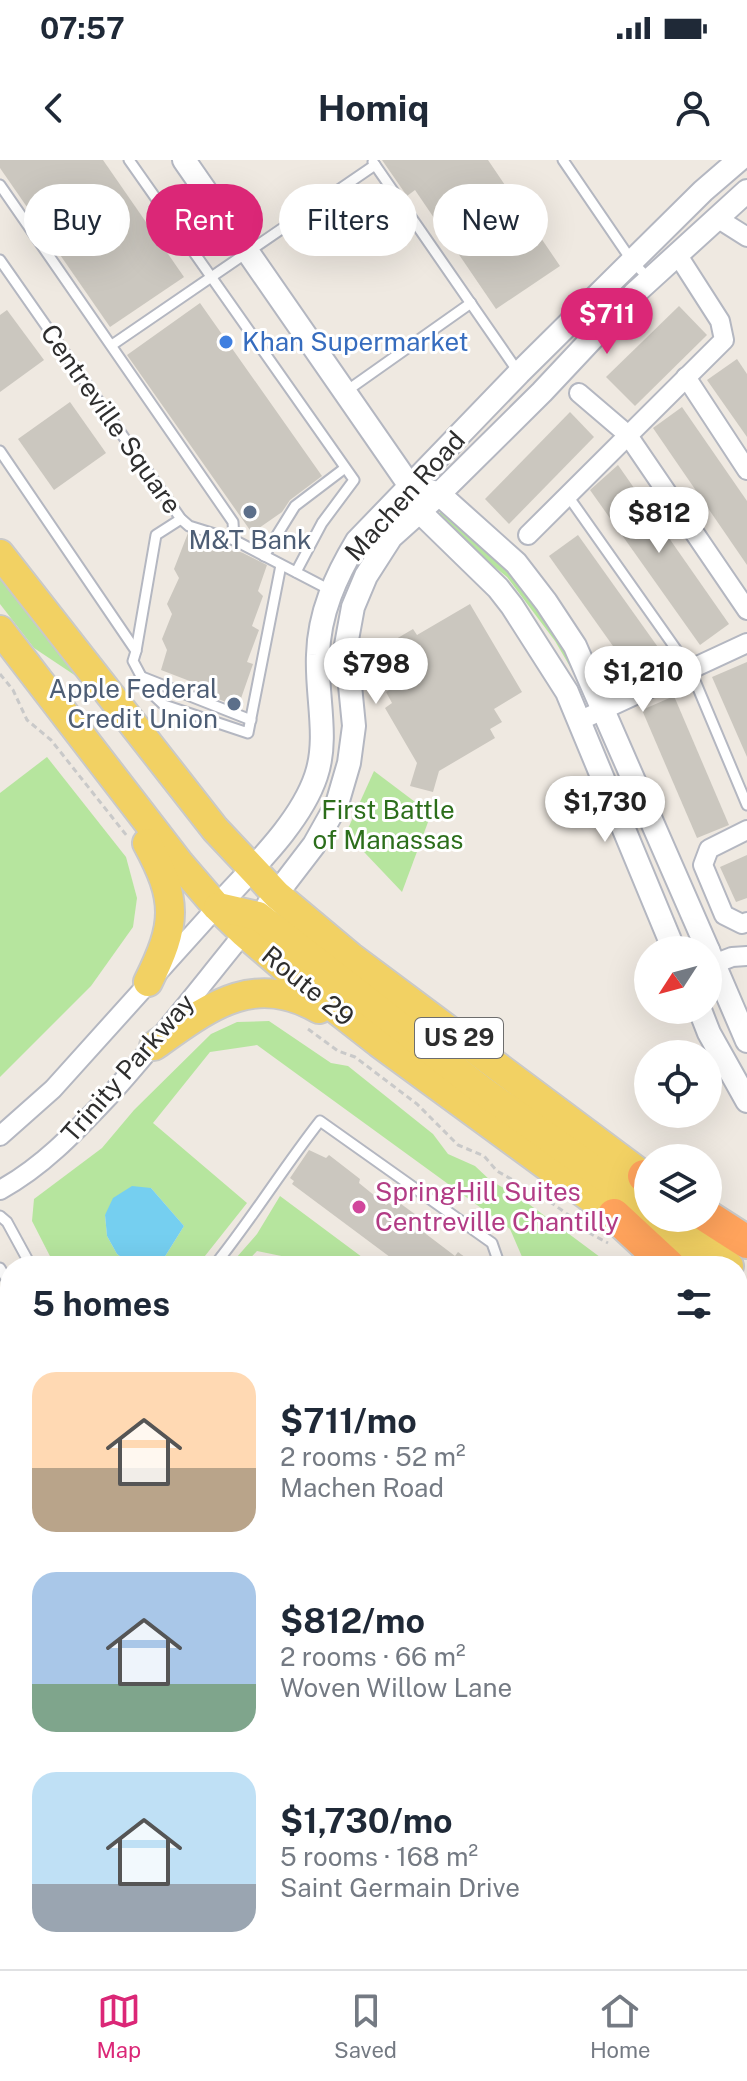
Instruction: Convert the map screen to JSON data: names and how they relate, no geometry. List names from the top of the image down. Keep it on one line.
{"streets":{"main road":["Route 29","US 29"],"street":["Machen Road","Trinity Parkway"],"lane":["Centreville Square"]},"crossings":[["Centreville Square","Machen Road"],["Machen Road","Route 29"],["Machen Road","Trinity Parkway"],["Route 29","Trinity Parkway"]],"parks":["First Battle of Manassas"],"places":["Khan Supermarket","M&T Bank","Apple Federal Credit Union","SpringHill Suites Centreville Chantilly"],"north":"bottom left","page":{"status":"07:57","header":"Homiq","chip":["Buy","Rent","Filters","New"],"price":["$711","$812","$798","$1,210","$1,730"],"heading":"5 homes","list":[{"name":"$711/mo","note":"2 rooms · 52 m² · Machen Road"},{"name":"$812/mo","note":"2 rooms · 66 m² · Woven Willow Lane"},{"name":"$1,730/mo","note":"5 rooms · 168 m² · Saint Germain Drive"}],"tabs":["Map","Saved","Home"]}}
